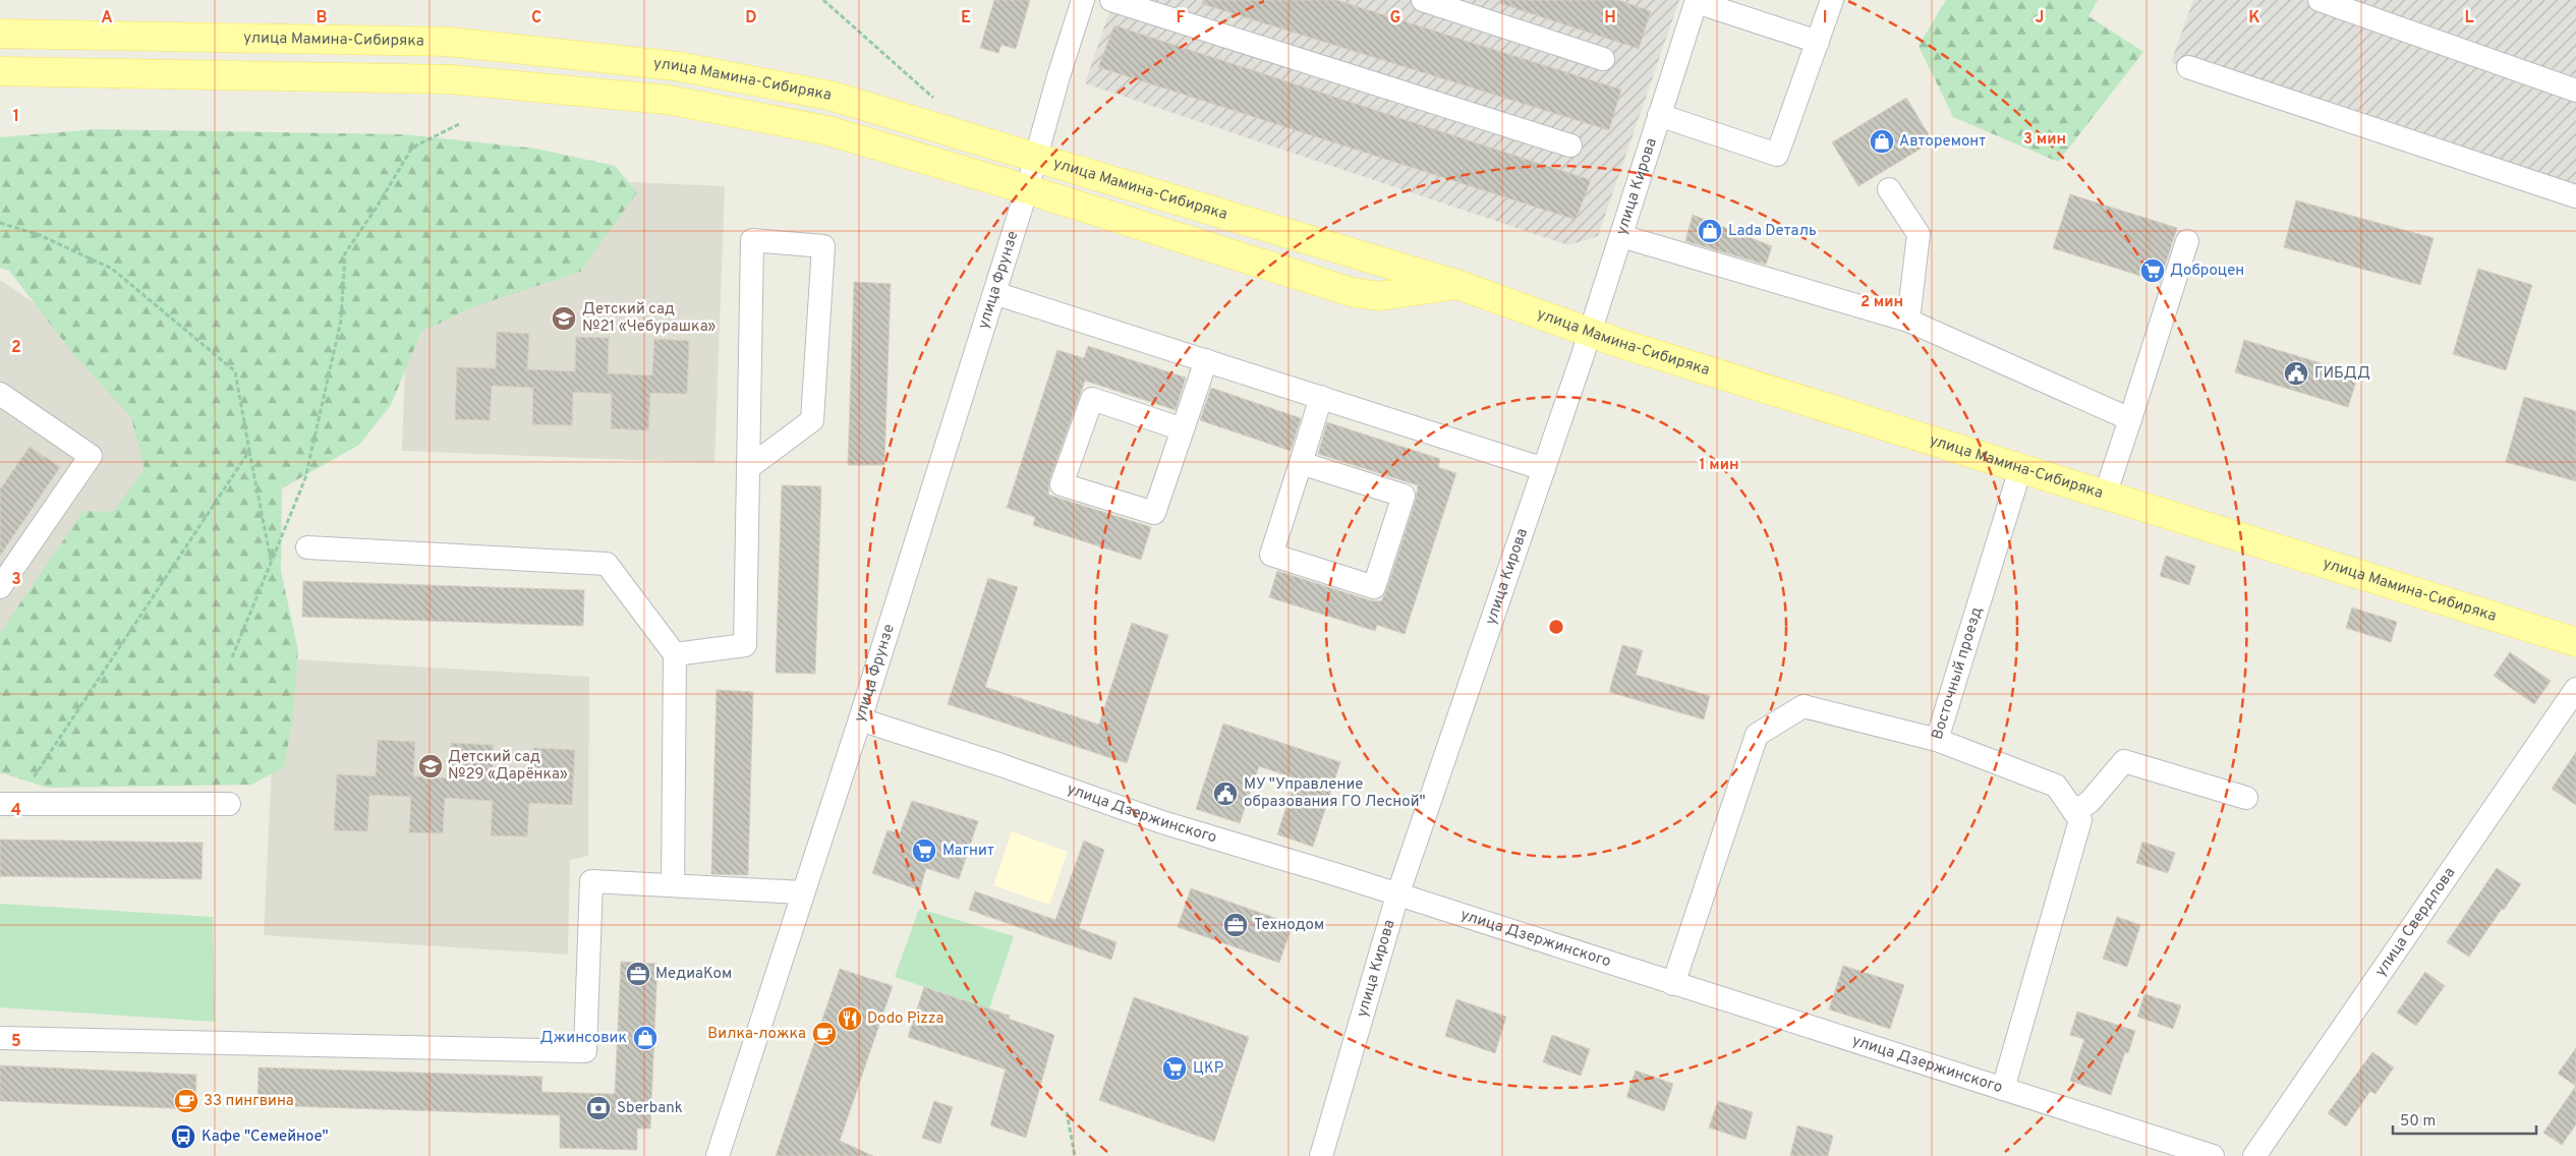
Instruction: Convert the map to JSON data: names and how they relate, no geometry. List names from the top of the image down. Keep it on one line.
{"streets":{"main road":["улица Мамина-Сибиряка"],"street":["улица Кирова","улица Фрунзе","Восточный проезд","улица Дзержинского","улица Свердлова"]},"crossings":[["улица Мамина-Сибиряка","улица Кирова"],["улица Мамина-Сибиряка","улица Фрунзе"],["улица Мамина-Сибиряка","Восточный проезд"],["улица Кирова","улица Дзержинского"],["улица Фрунзе","улица Дзержинского"],["Восточный проезд","улица Дзержинского"]],"places":{"shop":["Авторемонт","Lada Dеталь","Джинсовик"],"supermarket":["Доброцен","Магнит","ЦКР"],"school or university":["Детский сад №21 «Чебурашка»","Детский сад №29 «Дарёнка»"],"public building":["ГИБДД","МУ \"Управление образования ГО Лесной\""],"office":["Технодом","МедиаКом"],"restaurant":["Dodo Pizza"],"cafe":["Вилка-ложка","33 пингвина"],"bank":["Sberbank"],"bus stop":["Кафе \"Семейное\""]},"scale_bar":"50 m","grid":{"columns":["A","B","C","D","E","F","G","H","I","J","K","L"],"rows":["1","2","3","4","5"]},"rings":["3 мин","2 мин","1 мин"]}
